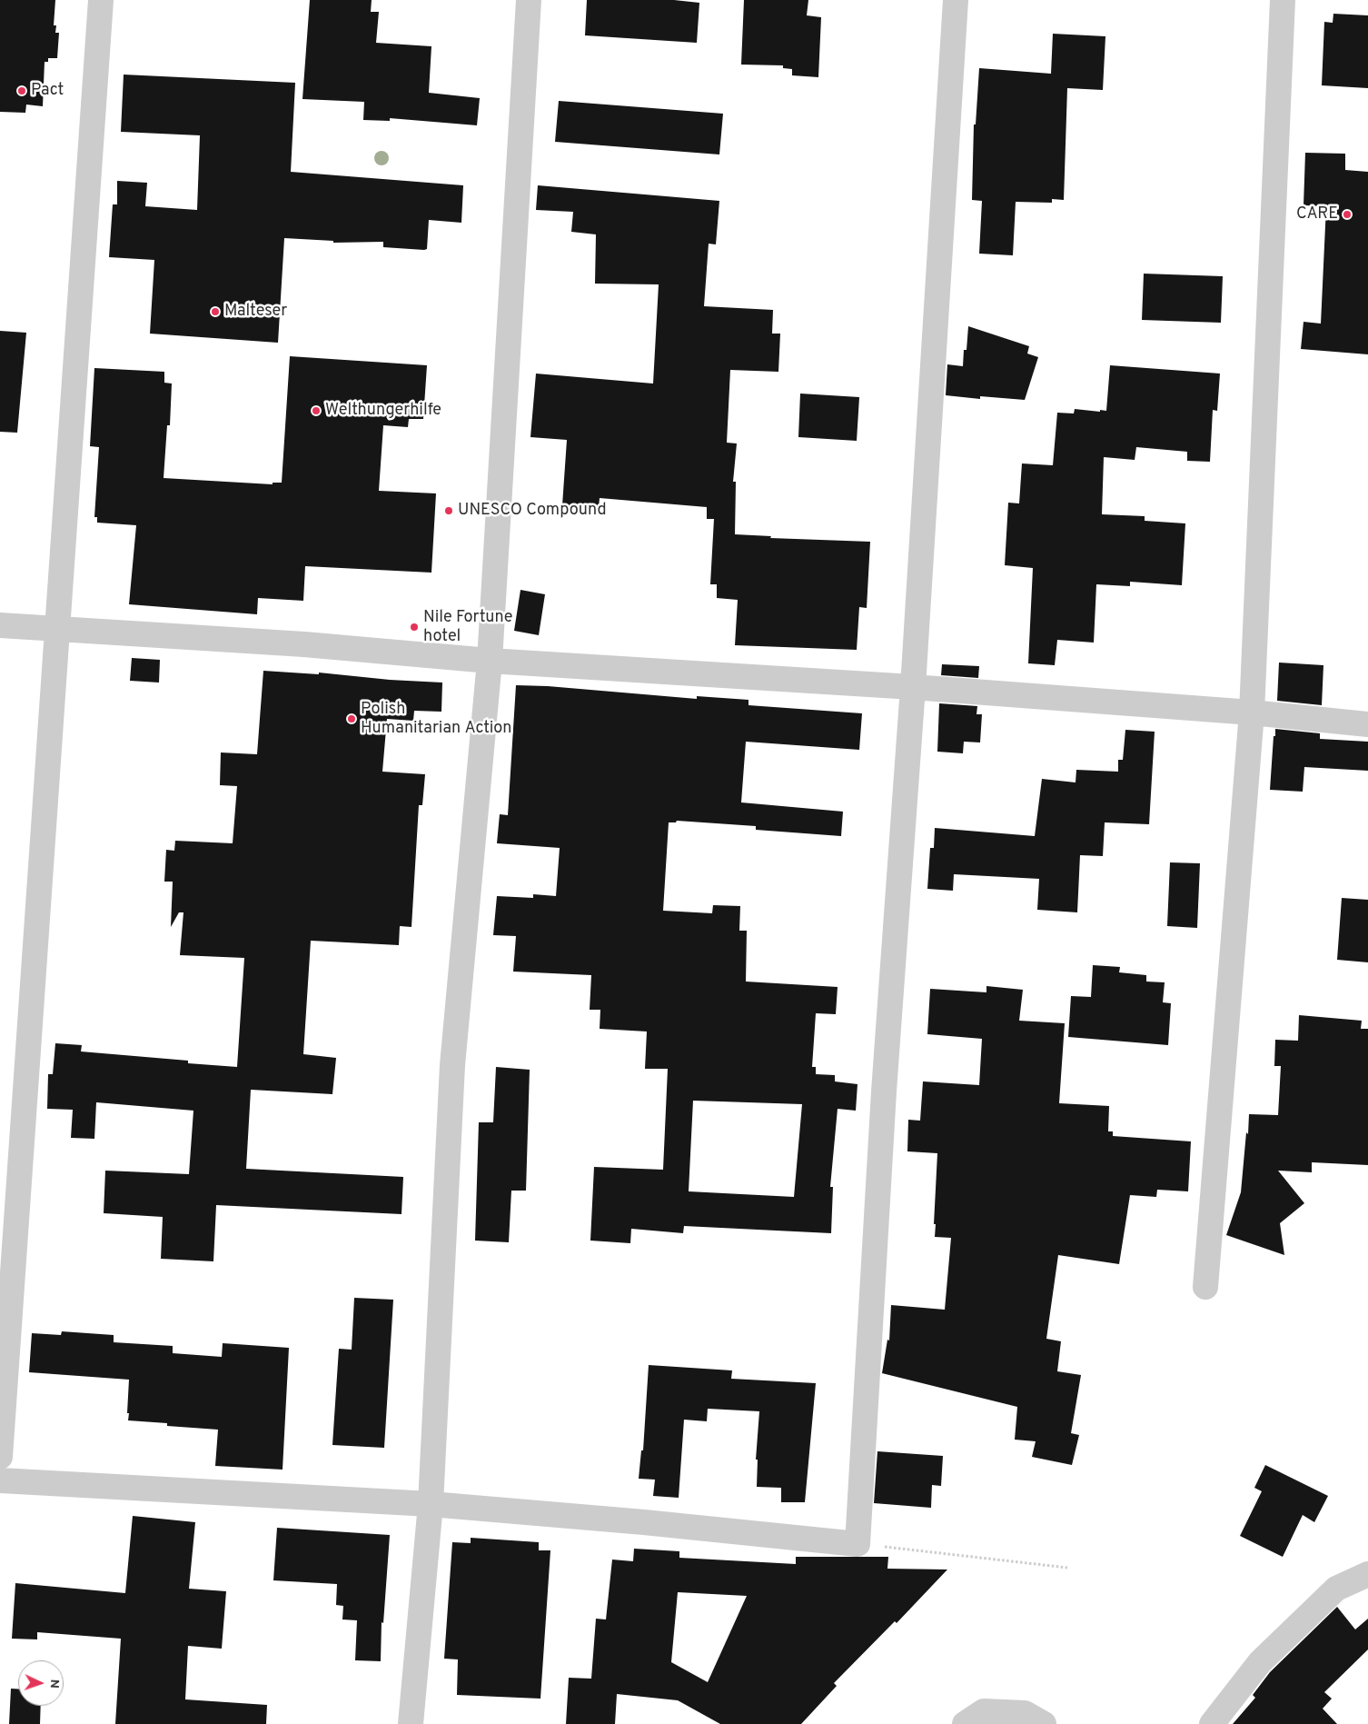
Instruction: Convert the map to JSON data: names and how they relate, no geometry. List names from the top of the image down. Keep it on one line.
{"places":["Pact","CARE","Malteser","Welthungerhilfe","UNESCO Compound","Nile Fortune hotel","Polish Humanitarian Action"],"north":"right"}
